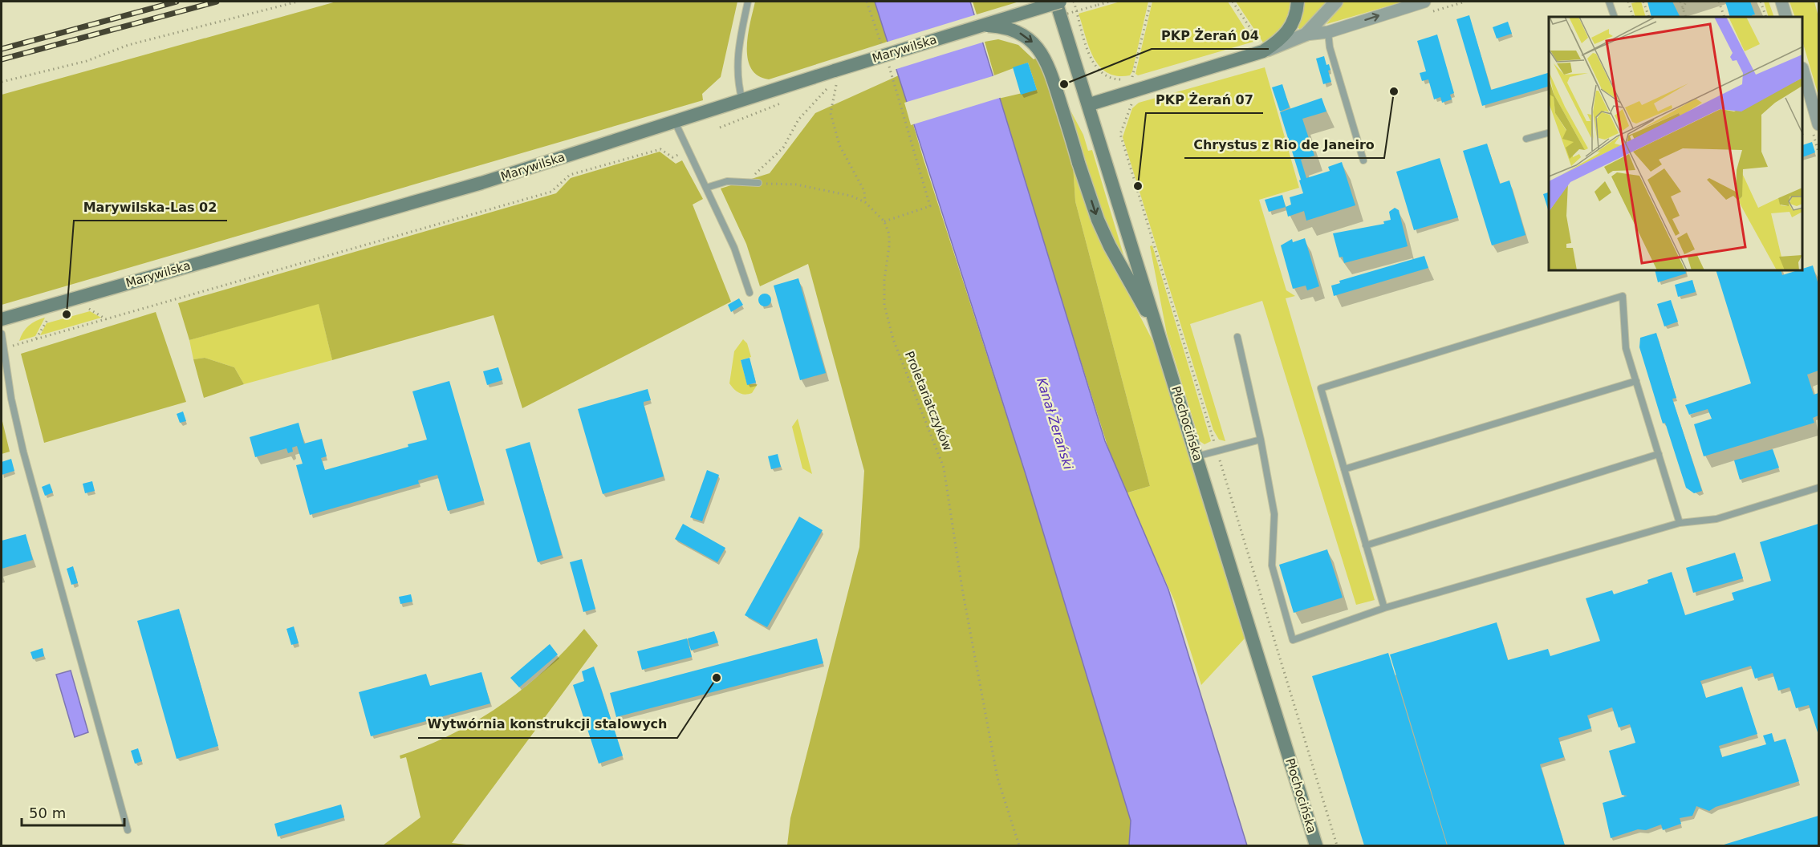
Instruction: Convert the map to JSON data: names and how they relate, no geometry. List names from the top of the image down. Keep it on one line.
{"streets":{"main road":["Marywilska","Płochocińska"],"path":["Proletariatczyków"]},"water":["Kanał Żerański"],"places":["PKP Żerań 04","Chrystus z Rio de Janeiro","PKP Żerań 07","Marywilska-Las 02","Wytwórnia konstrukcji stalowych"],"scale_bar":"50 m"}
